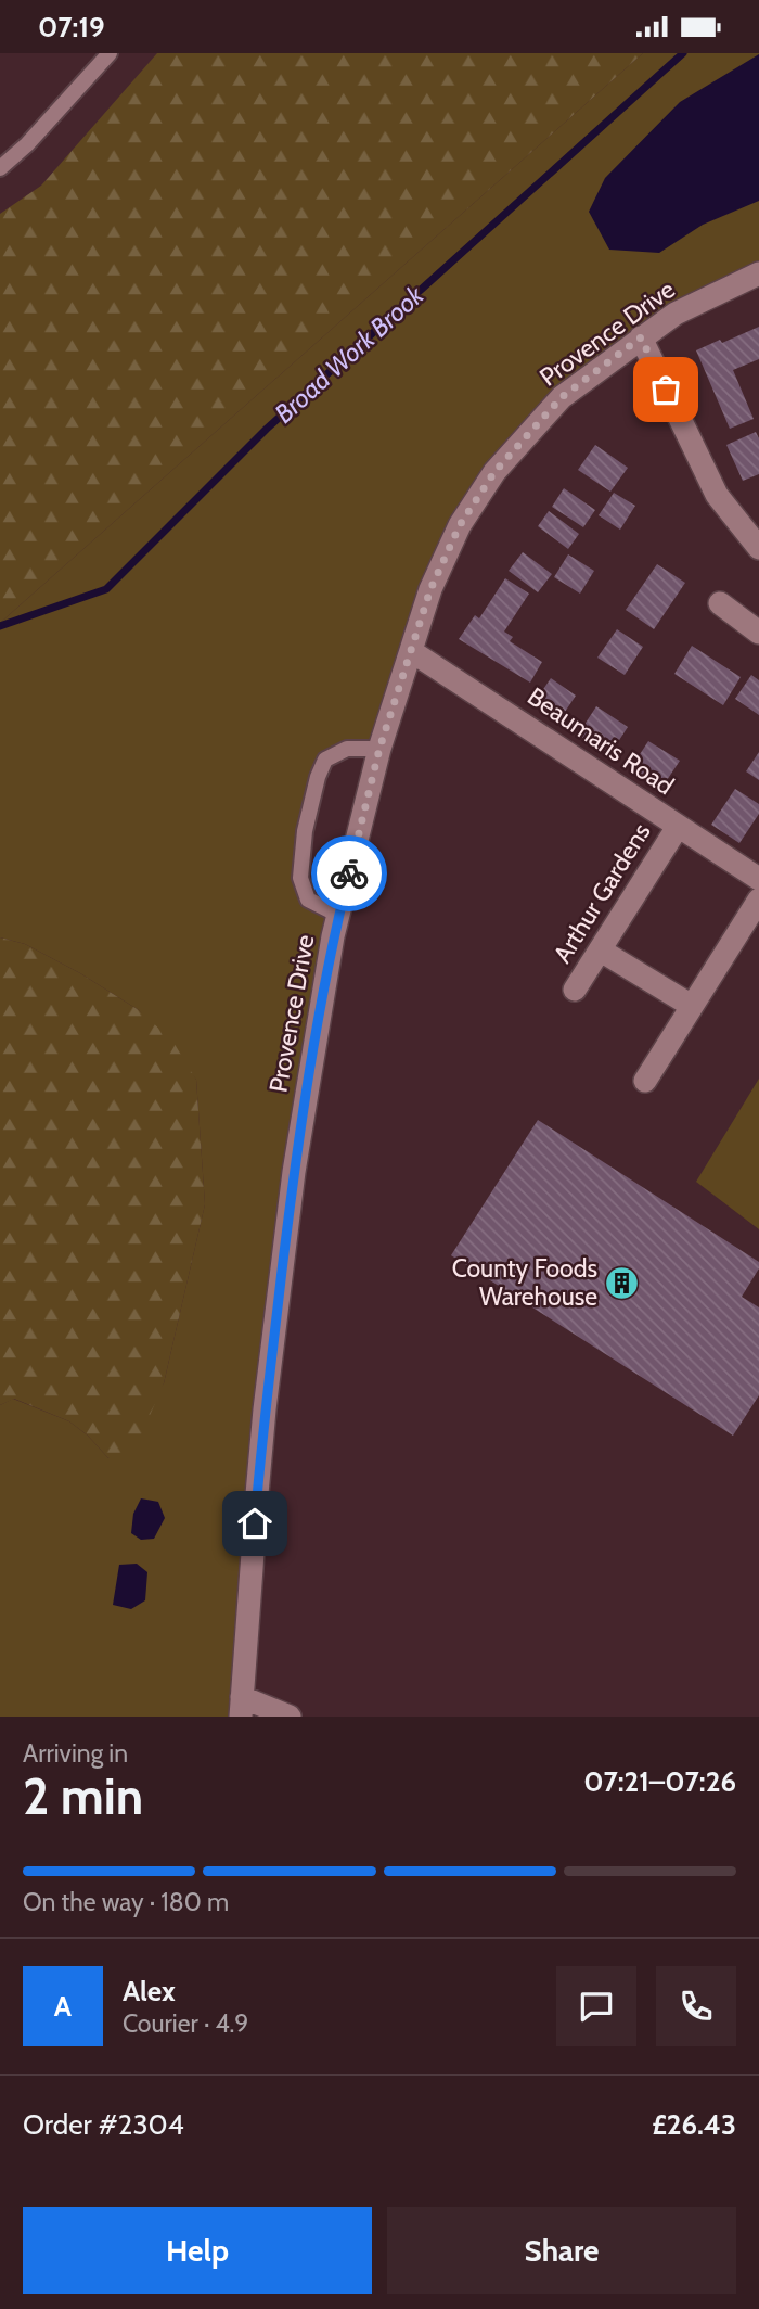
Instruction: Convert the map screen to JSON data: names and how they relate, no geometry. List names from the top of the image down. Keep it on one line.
{"streets":{"street":["Provence Drive","Beaumaris Road","Arthur Gardens"]},"crossings":[["Provence Drive","Beaumaris Road"],["Beaumaris Road","Arthur Gardens"]],"water":["Broad Work Brook"],"places":{"building":["County Foods Warehouse"]},"page":{"status":"07:19","heading":["2 min","Arriving in","07:21–07:26"],"panel":["Alex","Courier · 4.9","Order #2304","£26.43"],"bar":"On the way · 180 m","round":"A","buttons":["Help","Share"]}}
